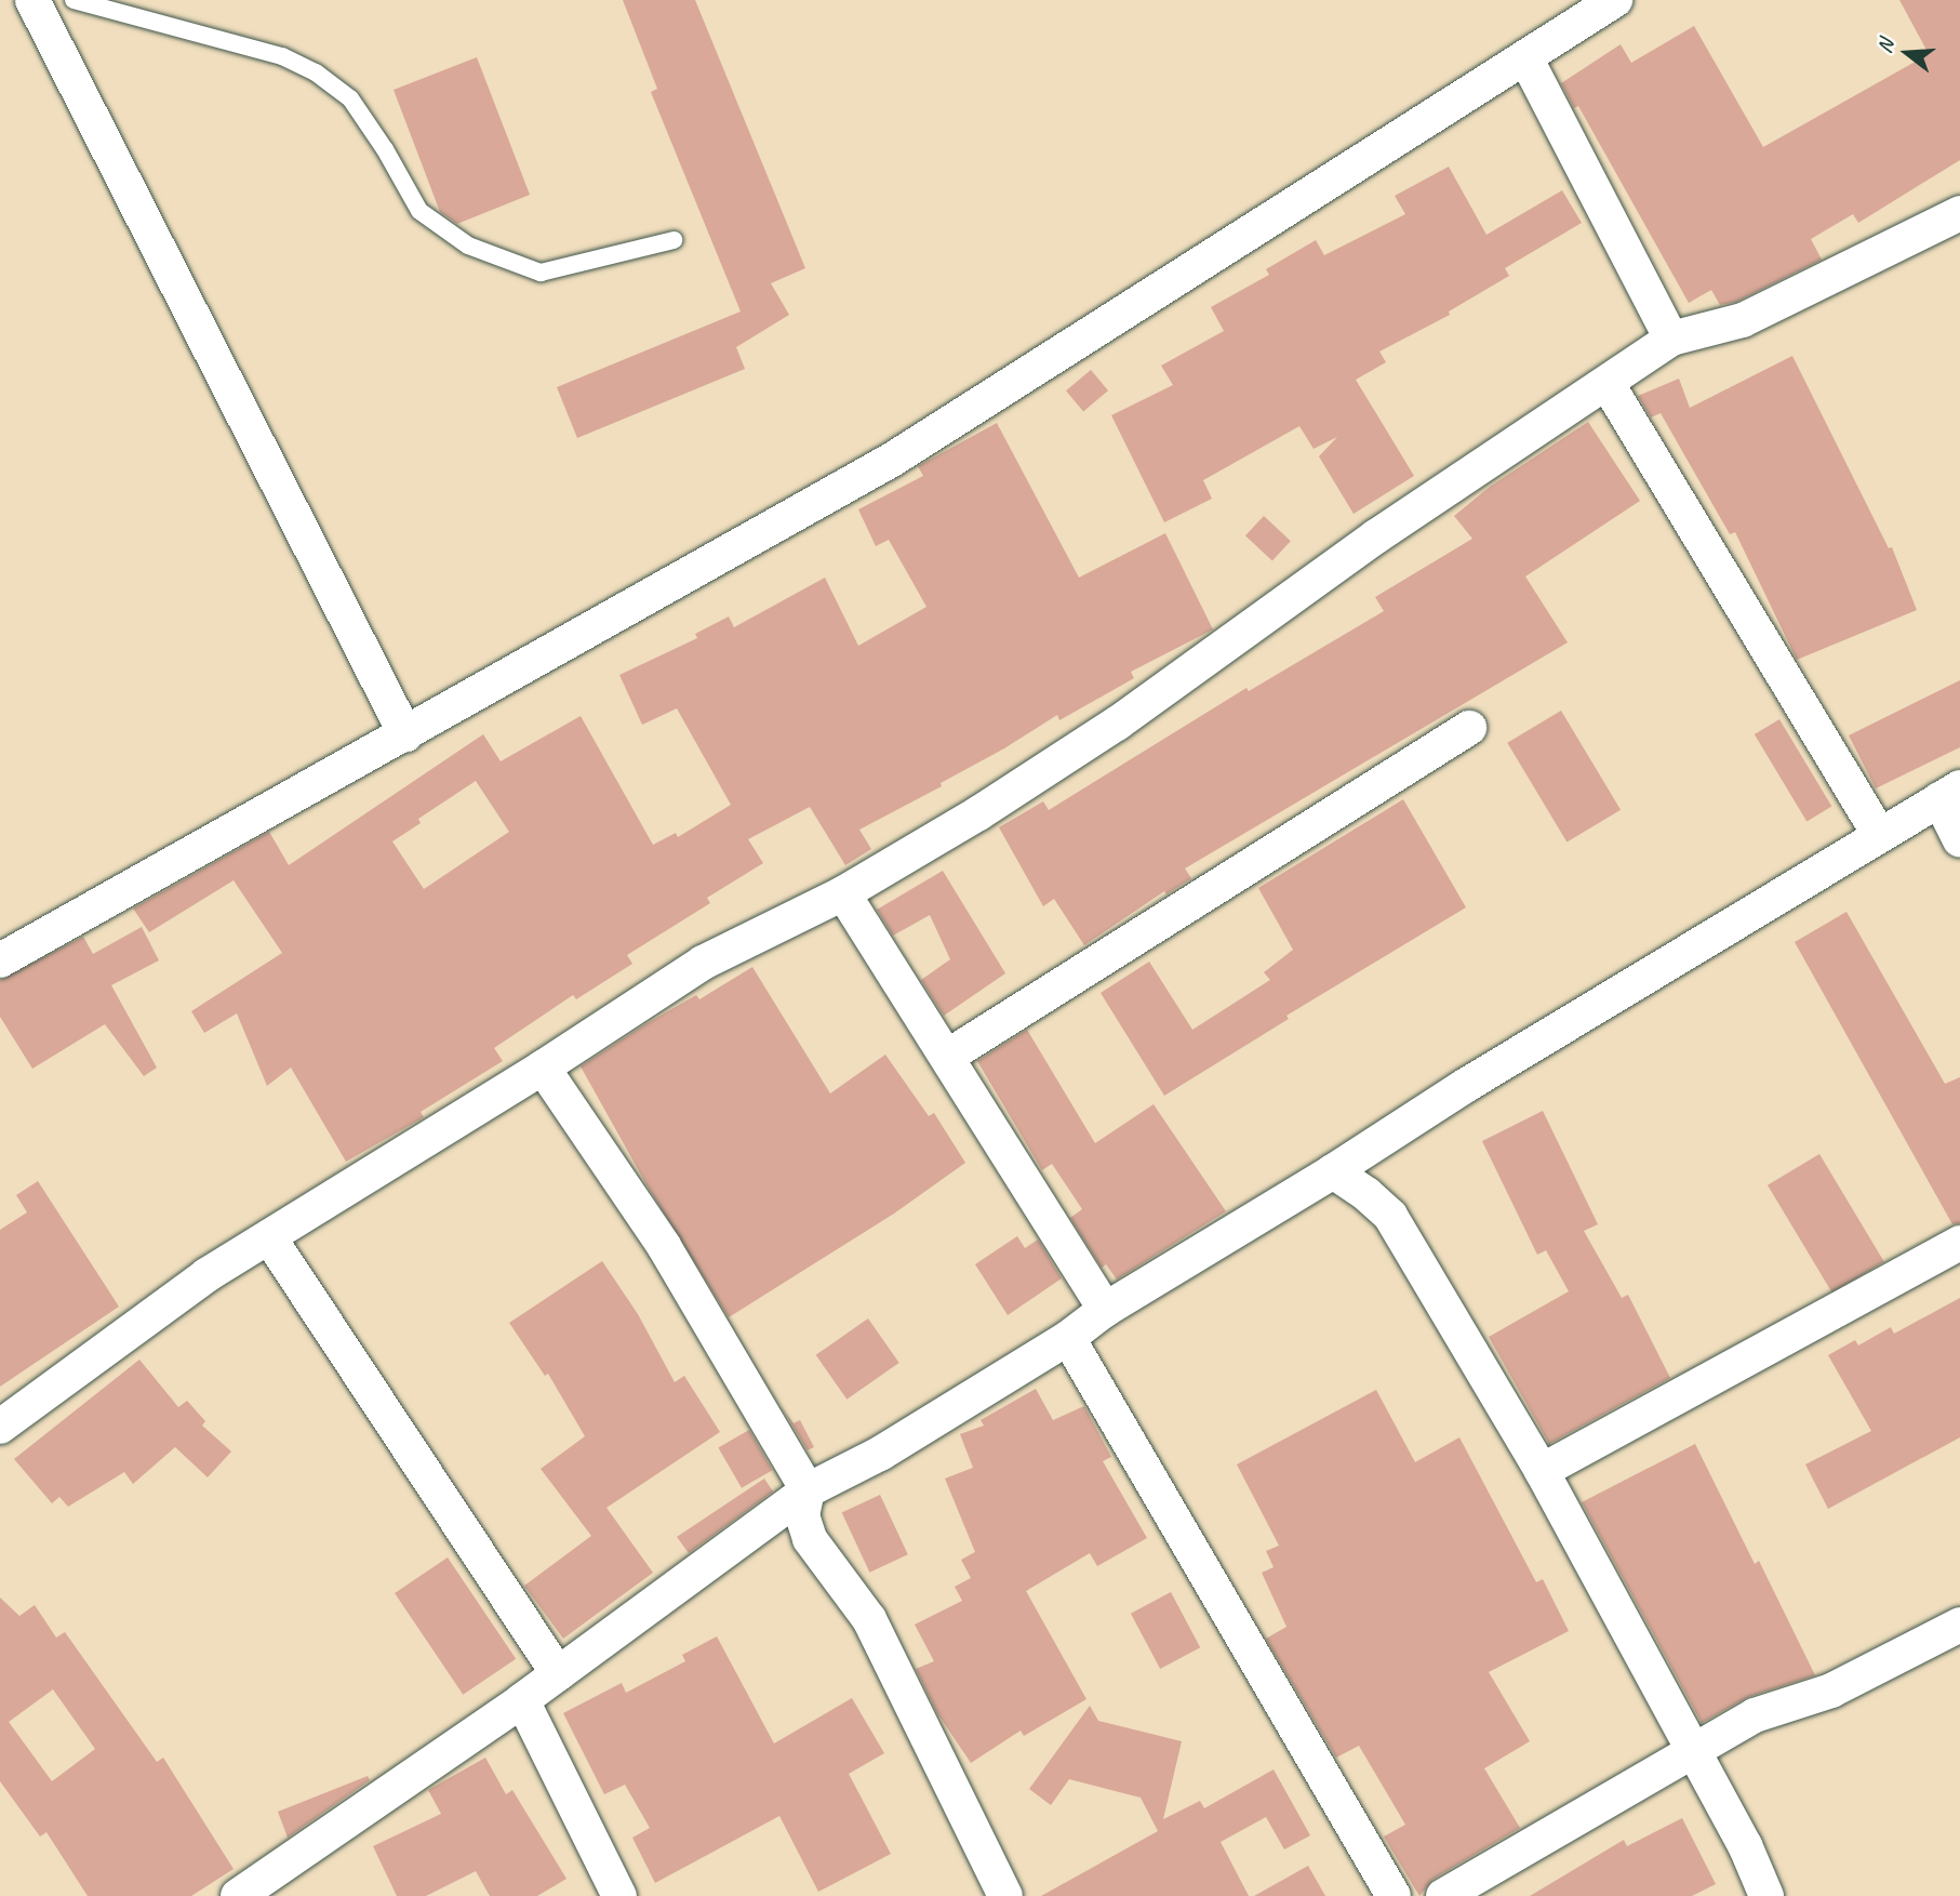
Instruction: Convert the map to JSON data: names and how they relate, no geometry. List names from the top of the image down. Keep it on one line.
{"north":"left"}
